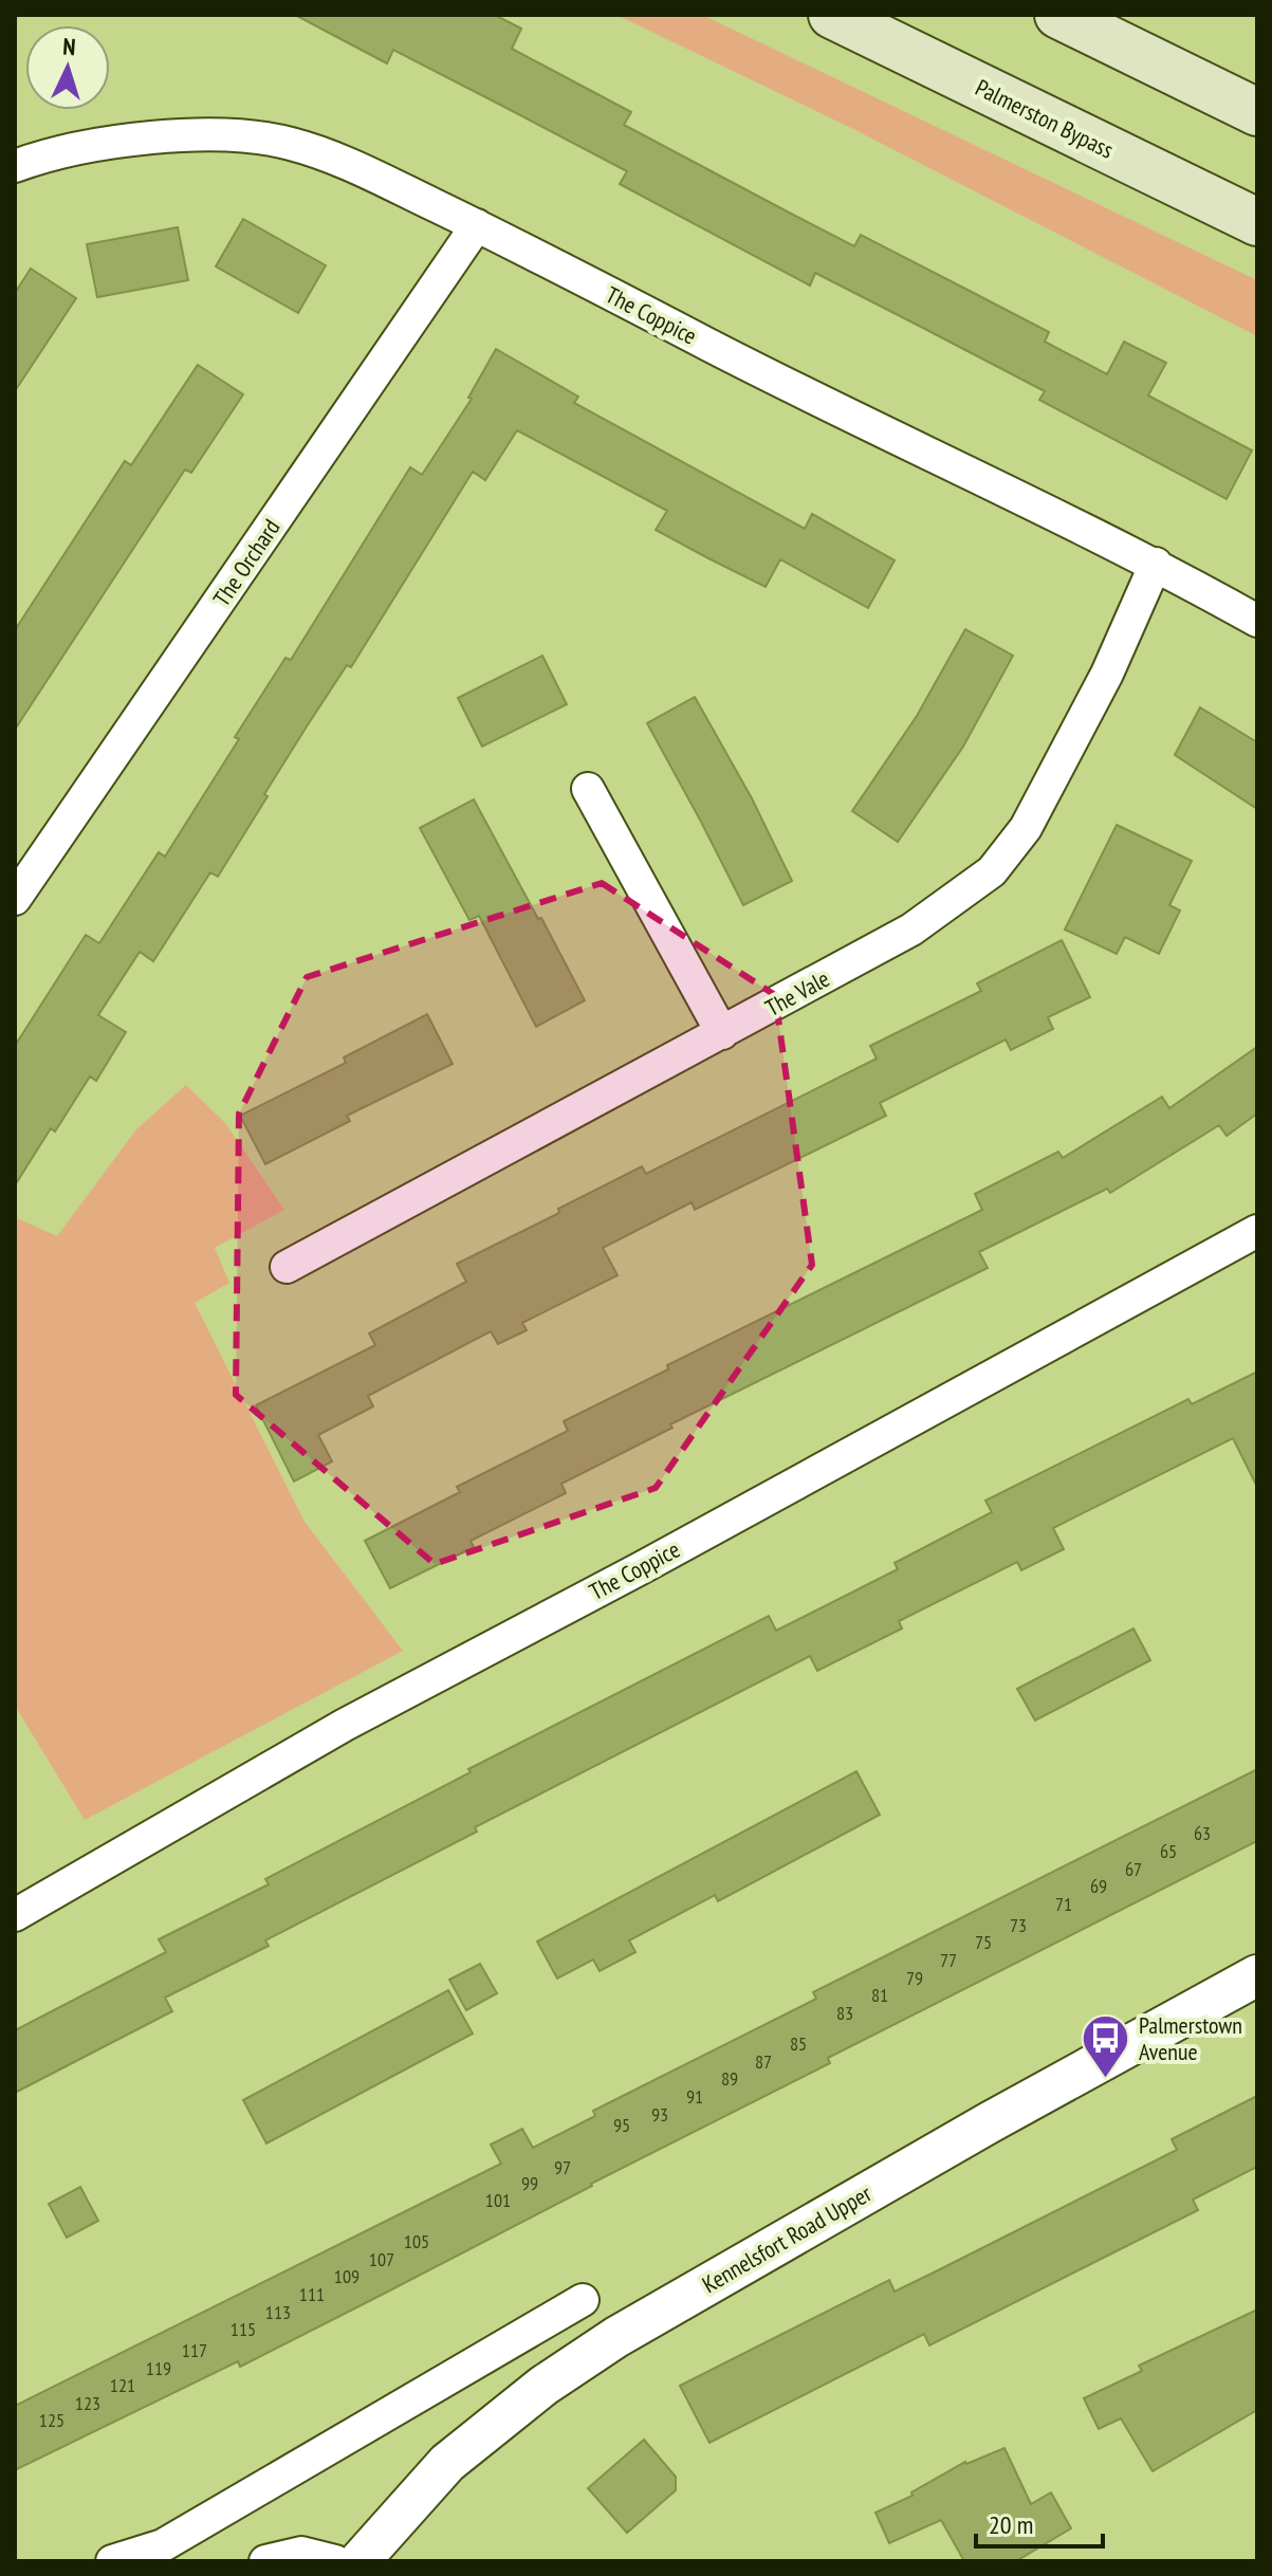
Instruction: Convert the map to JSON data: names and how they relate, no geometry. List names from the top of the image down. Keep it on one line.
{"streets":{"main road":["Palmerston Bypass"],"street":["The Coppice","The Orchard","The Vale","Kennelsfort Road Upper"]},"crossings":[["The Coppice","The Orchard"],["The Coppice","The Vale"]],"places":{"bus stop":["Palmerstown Avenue"]},"house_numbers":["63","65","67","69","71","73","75","77","79","81","83","85","87","89","91","93","95","97","99","101","105","107","109","111","113","115","117","119","121","123","125"],"scale_bar":"20 m","north":"top"}
